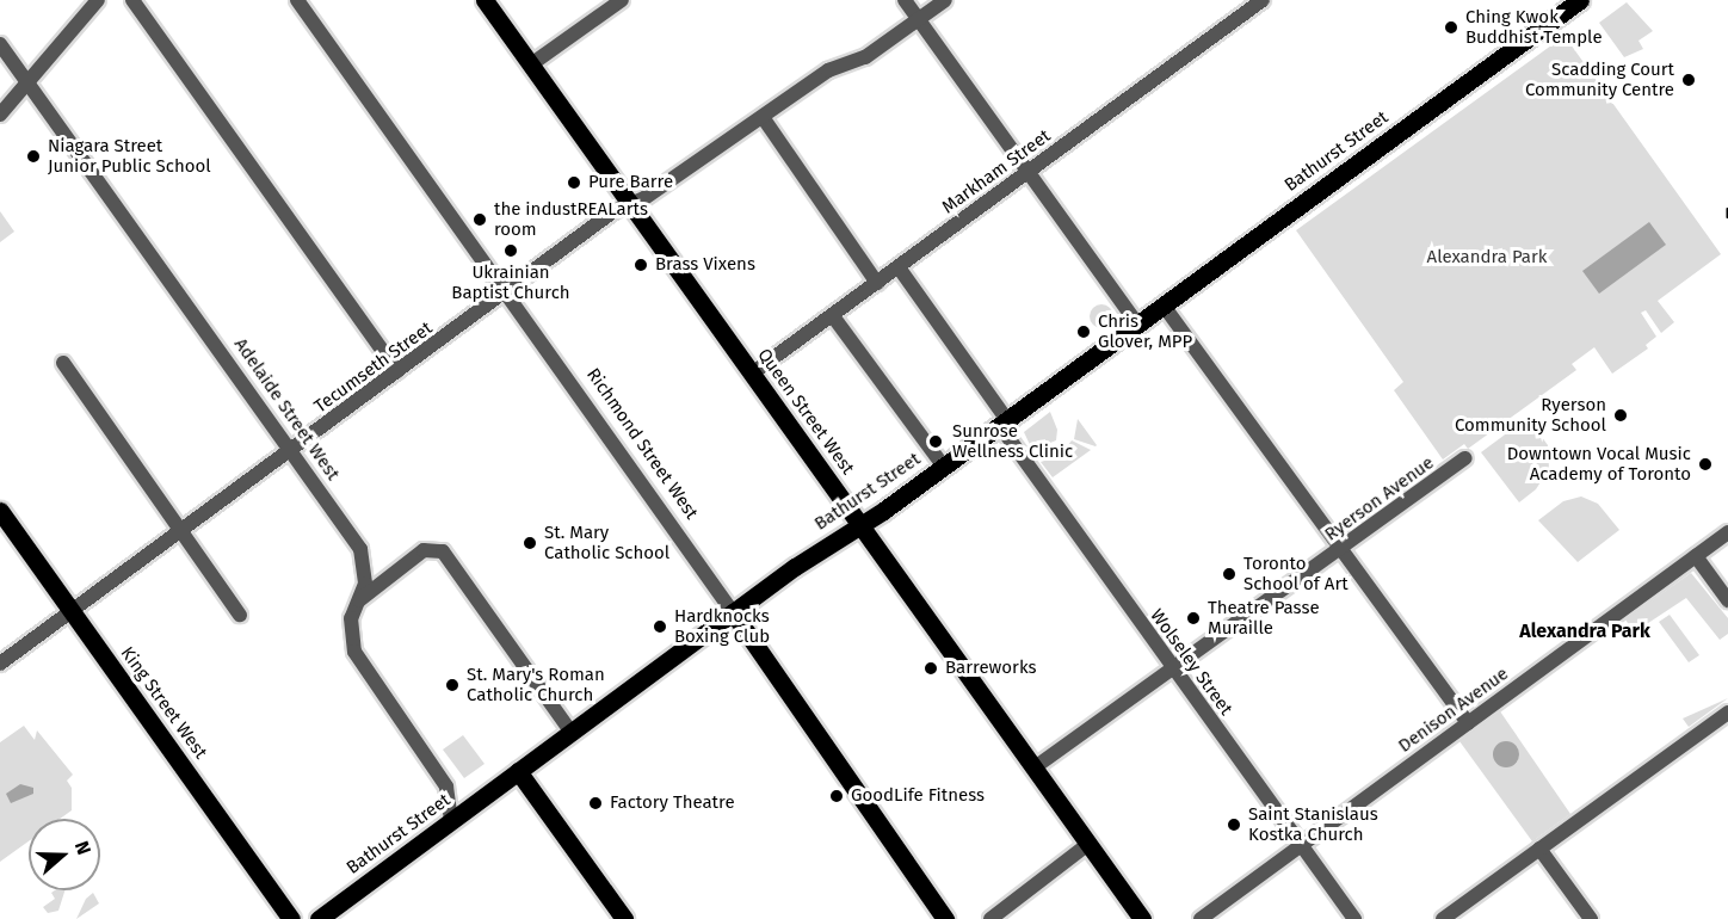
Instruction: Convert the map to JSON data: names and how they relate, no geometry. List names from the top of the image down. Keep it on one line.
{"streets":{"main road":["Bathurst Street","Queen Street West","Richmond Street West","King Street West"],"street":["Markham Street","Tecumseth Street","Adelaide Street West","Ryerson Avenue","Wolseley Street","Denison Avenue"]},"crossings":[["Bathurst Street","Adelaide Street West"],["Bathurst Street","Queen Street West"],["Bathurst Street","Richmond Street West"],["Bathurst Street","Wolseley Street"],["Markham Street","Queen Street West"],["Markham Street","Wolseley Street"],["Tecumseth Street","Adelaide Street West"],["Tecumseth Street","Queen Street West"],["Tecumseth Street","Richmond Street West"],["Tecumseth Street","King Street West"],["Queen Street West","Ryerson Avenue"],["Ryerson Avenue","Wolseley Street"],["Wolseley Street","Denison Avenue"]],"districts":["Alexandra Park"],"parks":["Alexandra Park"],"places":["Ching Kwok Buddhist Temple","Scadding Court Community Centre","Niagara Street Junior Public School","Pure Barre","the industREALarts room","Ukrainian Baptist Church","Brass Vixens","Chris Glover, MPP","Ryerson Community School","Sunrose Wellness Clinic","Downtown Vocal Music Academy of Toronto","St. Mary Catholic School","Toronto School of Art","Theatre Passe Muraille","Hardknocks Boxing Club","Barreworks","St. Mary's Roman Catholic Church","GoodLife Fitness","Factory Theatre","Saint Stanislaus Kostka Church"],"north":"right"}
